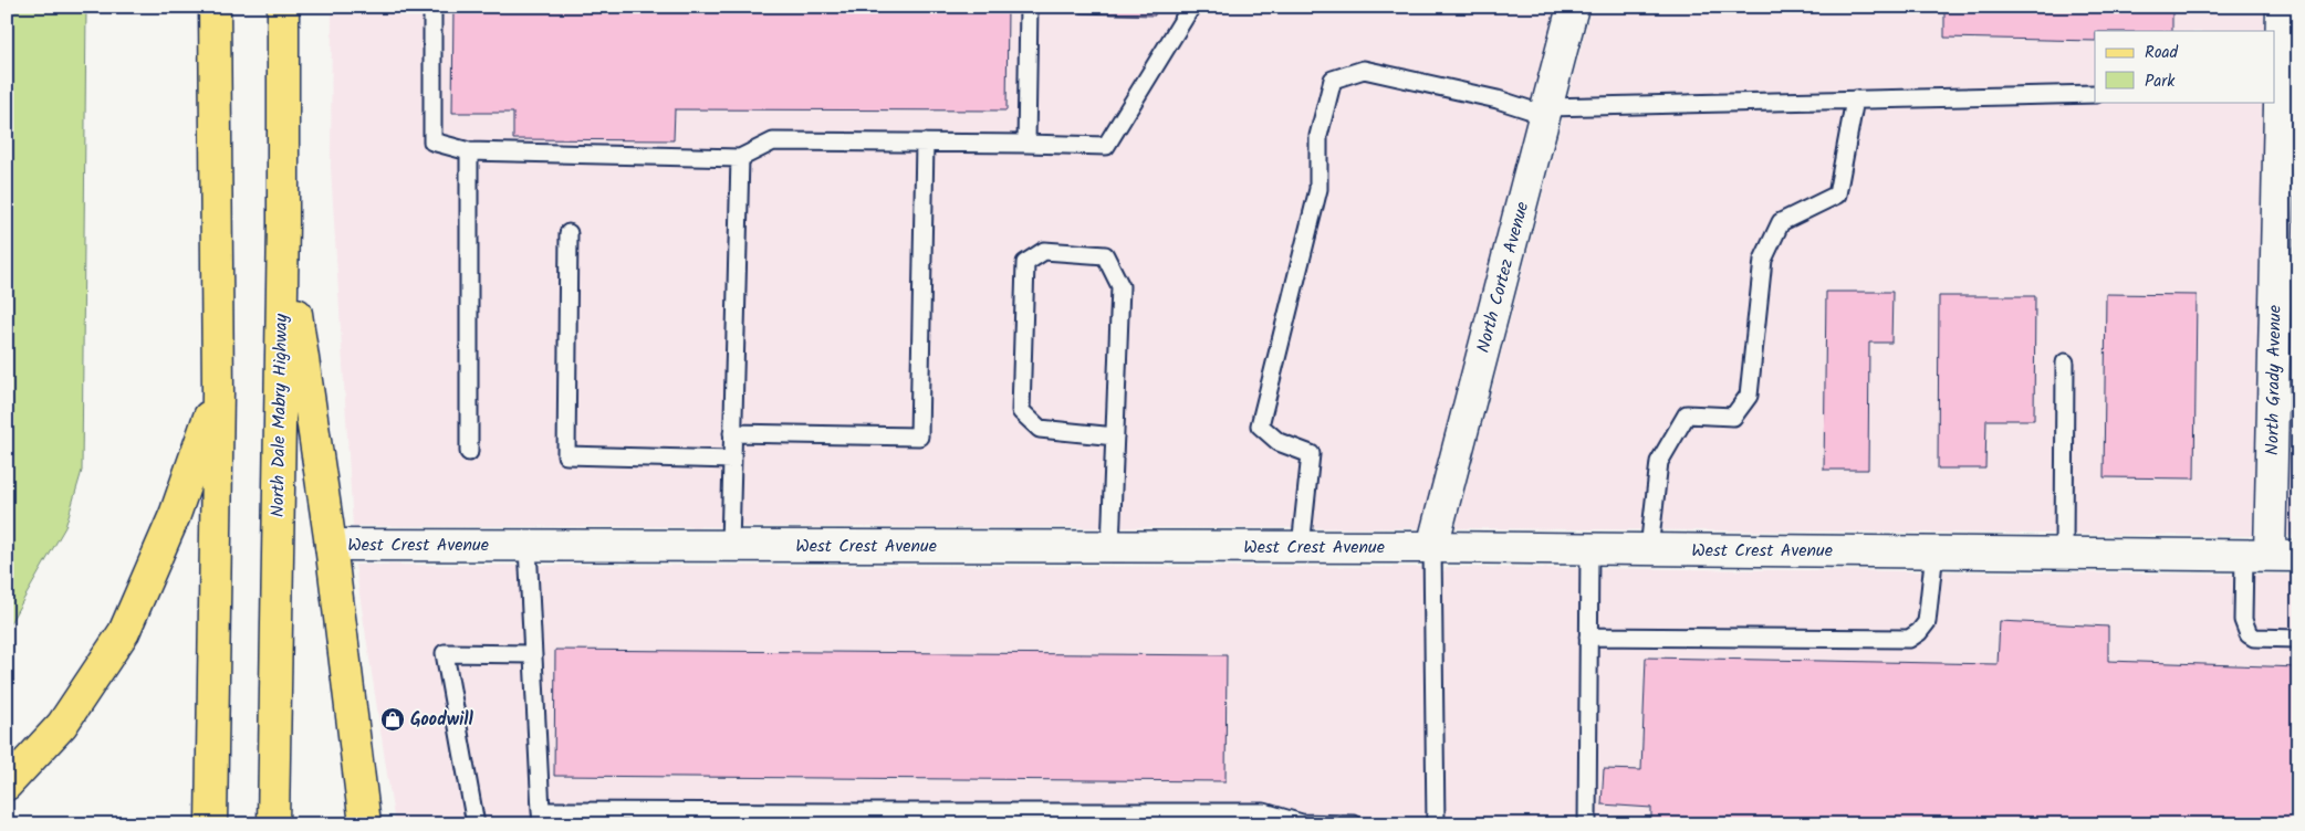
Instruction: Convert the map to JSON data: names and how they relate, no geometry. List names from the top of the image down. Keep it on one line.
{"streets":{"main road":["North Dale Mabry Highway"],"street":["North Cortez Avenue","North Grady Avenue","West Crest Avenue"]},"crossings":[["North Cortez Avenue","West Crest Avenue"],["North Grady Avenue","West Crest Avenue"]],"places":{"shop":["Goodwill"]},"legend":["Road","Park"]}
